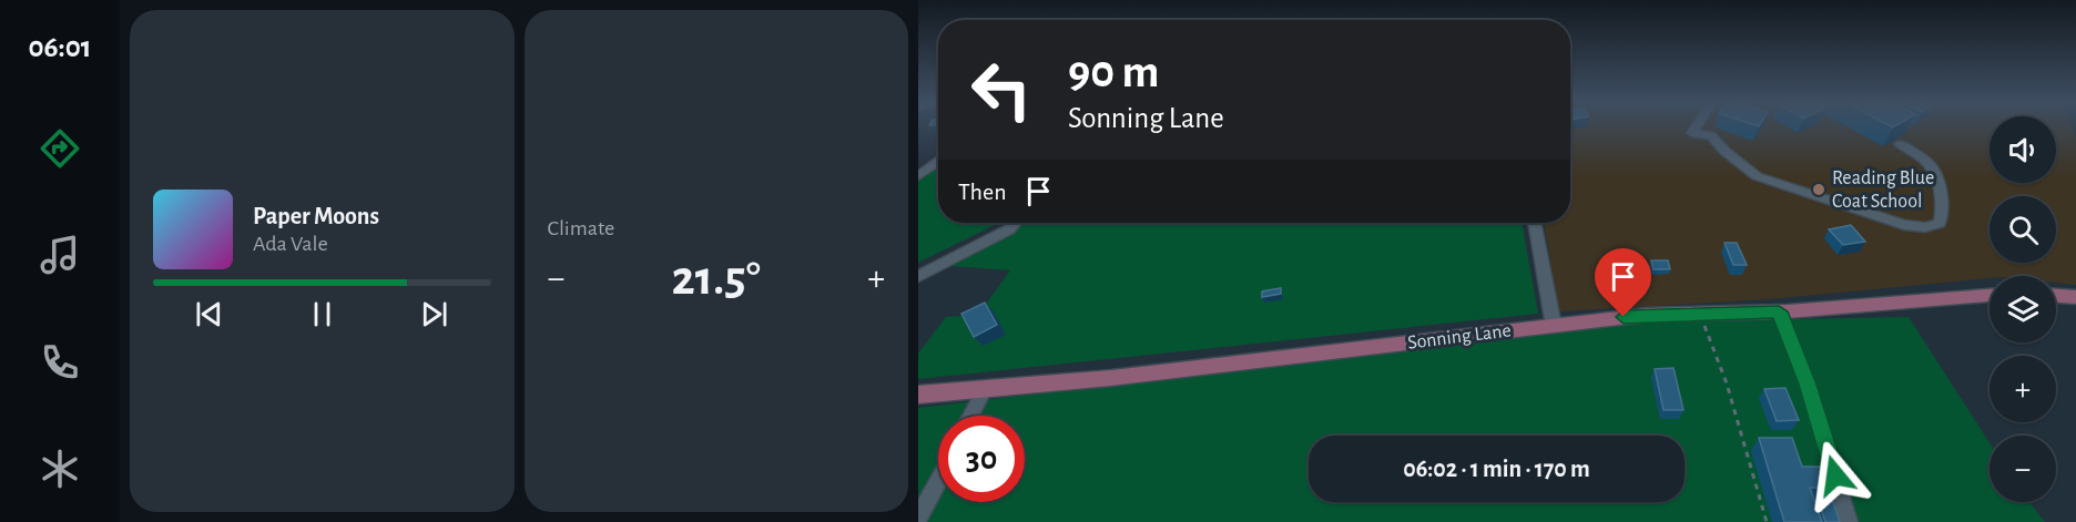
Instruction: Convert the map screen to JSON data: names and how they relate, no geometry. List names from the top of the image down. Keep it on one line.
{"streets":{"main road":["Sonning Lane"]},"places":["Reading Blue Coat School"],"page":{"tabs":"06:01","tile":"Climate","turn":["90 m","Sonning Lane"],"map_buttons":["+","−"],"then":"Then","song":["Paper Moons","Ada Vale"],"heat":["−","21.5°","+"],"limit":"30","trip":"06:02 · 1 min · 170 m"}}
